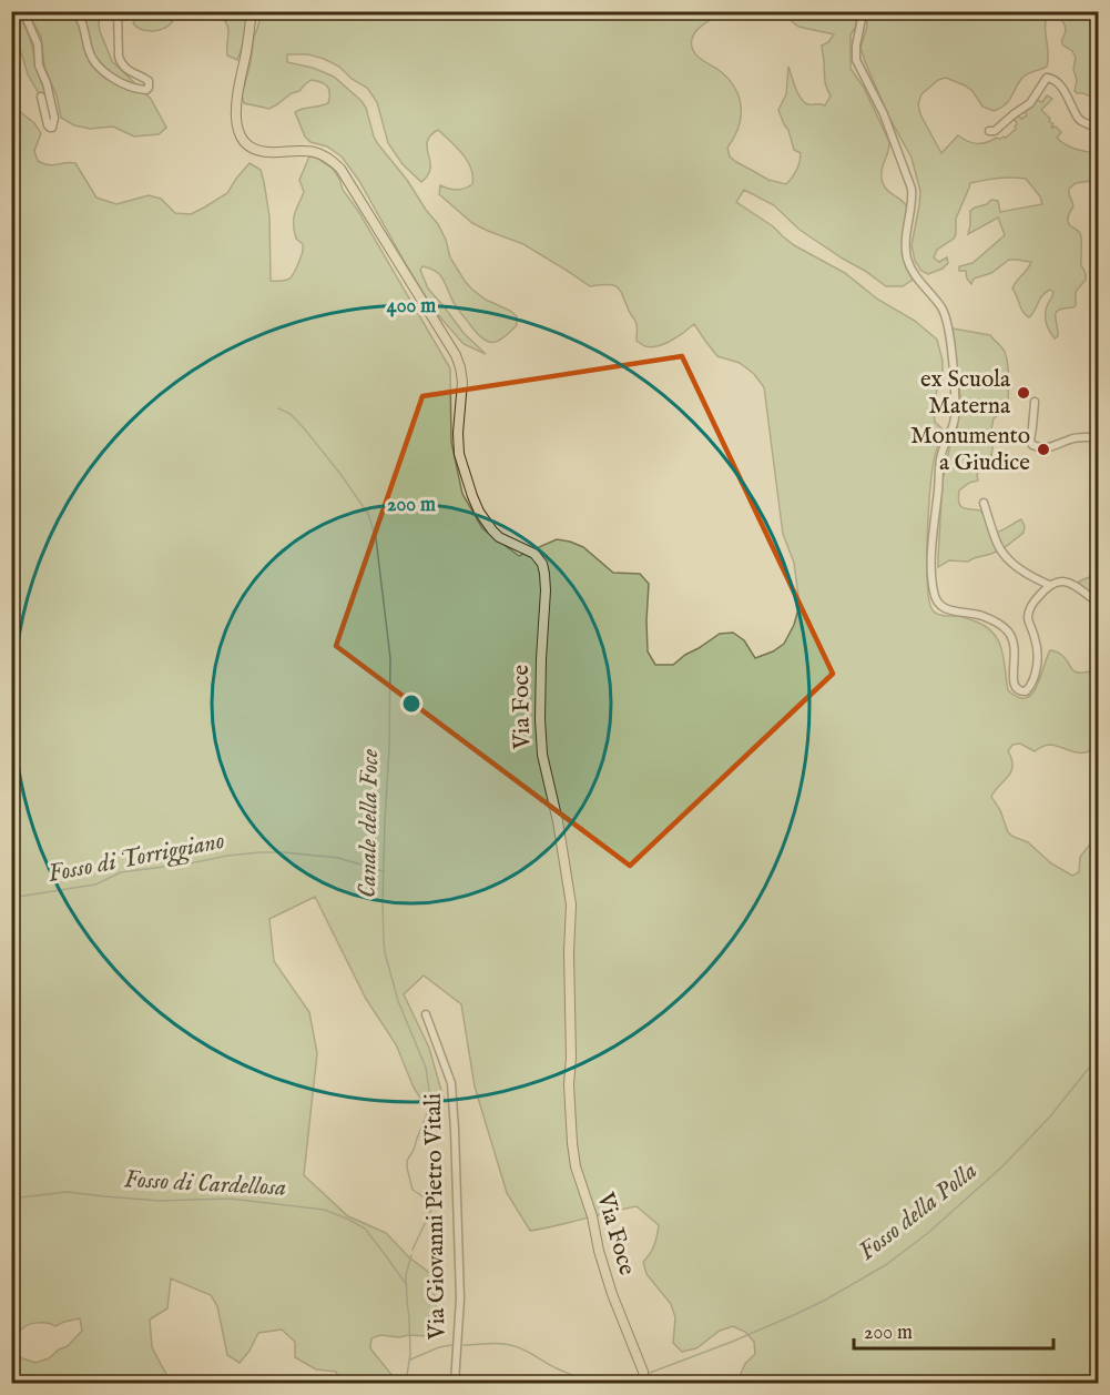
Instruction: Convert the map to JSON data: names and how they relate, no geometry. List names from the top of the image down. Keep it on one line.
{"streets":{"main road":["Via Foce"],"street":["Via Giovanni Pietro Vitali"]},"water":["Canale della Foce","Fosso di Torriggiano","Fosso di Cardellosa","Fosso della Polla"],"places":["ex Scuola Materna","Monumento a Giudice"],"scale_bar":"200 m","rings":["400 m","200 m"]}
